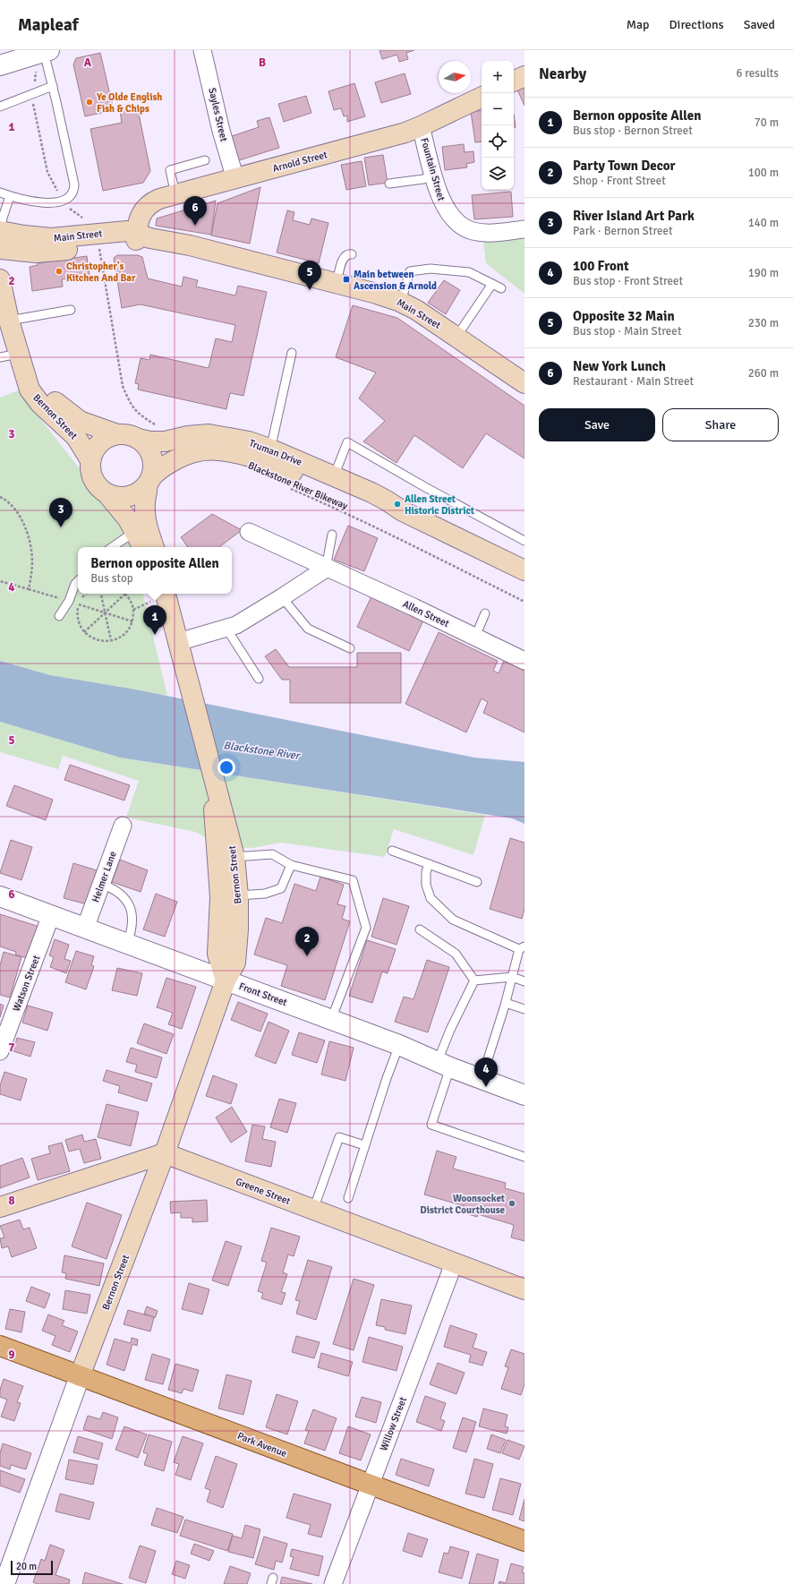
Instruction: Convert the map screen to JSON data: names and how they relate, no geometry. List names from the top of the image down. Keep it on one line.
{"streets":{"main road":["Arnold Street","Main Street","Bernon Street","Truman Drive","Greene Street","Park Avenue"],"street":["Sayles Street","Fountain Street","Allen Street","Helmer Lane","Watson Street","Front Street","Willow Street"],"path":["Blackstone River Bikeway"]},"crossings":[["Sayles Street","Arnold Street"],["Arnold Street","Fountain Street"],["Arnold Street","Main Street"],["Bernon Street","Truman Drive"],["Bernon Street","Front Street"],["Bernon Street","Greene Street"],["Bernon Street","Park Avenue"],["Helmer Lane","Front Street"],["Watson Street","Front Street"],["Greene Street","Willow Street"],["Willow Street","Park Avenue"]],"water":["Blackstone River"],"places":{"other":["Ye Olde English Fish & Chips","Christopher's Kitchen And Bar","Allen Street Historic District","Woonsocket District Courthouse"],"transit":["Main between Ascension & Arnold"]},"scale_bar":"20 m","north":"right","page":{"header":"Mapleaf","nav":["Map","Directions","Saved"],"heading":["Nearby","6 results"],"map_buttons":["+","−"],"list":[{"mark":"1","name":"Bernon opposite Allen","note":"Bus stop · Bernon Street","value":"70 m"},{"mark":"2","name":"Party Town Decor","note":"Shop · Front Street","value":"100 m"},{"mark":"3","name":"River Island Art Park","note":"Park · Bernon Street","value":"140 m"},{"mark":"4","name":"100 Front","note":"Bus stop · Front Street","value":"190 m"},{"mark":"5","name":"Opposite 32 Main","note":"Bus stop · Main Street","value":"230 m"},{"mark":"6","name":"New York Lunch","note":"Restaurant · Main Street","value":"260 m"}],"pins":["6","5","3","1","2","4"],"buttons":["Save","Share"],"popup":["Bernon opposite Allen","Bus stop"],"scale":"20 m"},"grid":{"columns":["A","B"],"rows":["1","2","3","4","5","6","7","8","9"]}}
